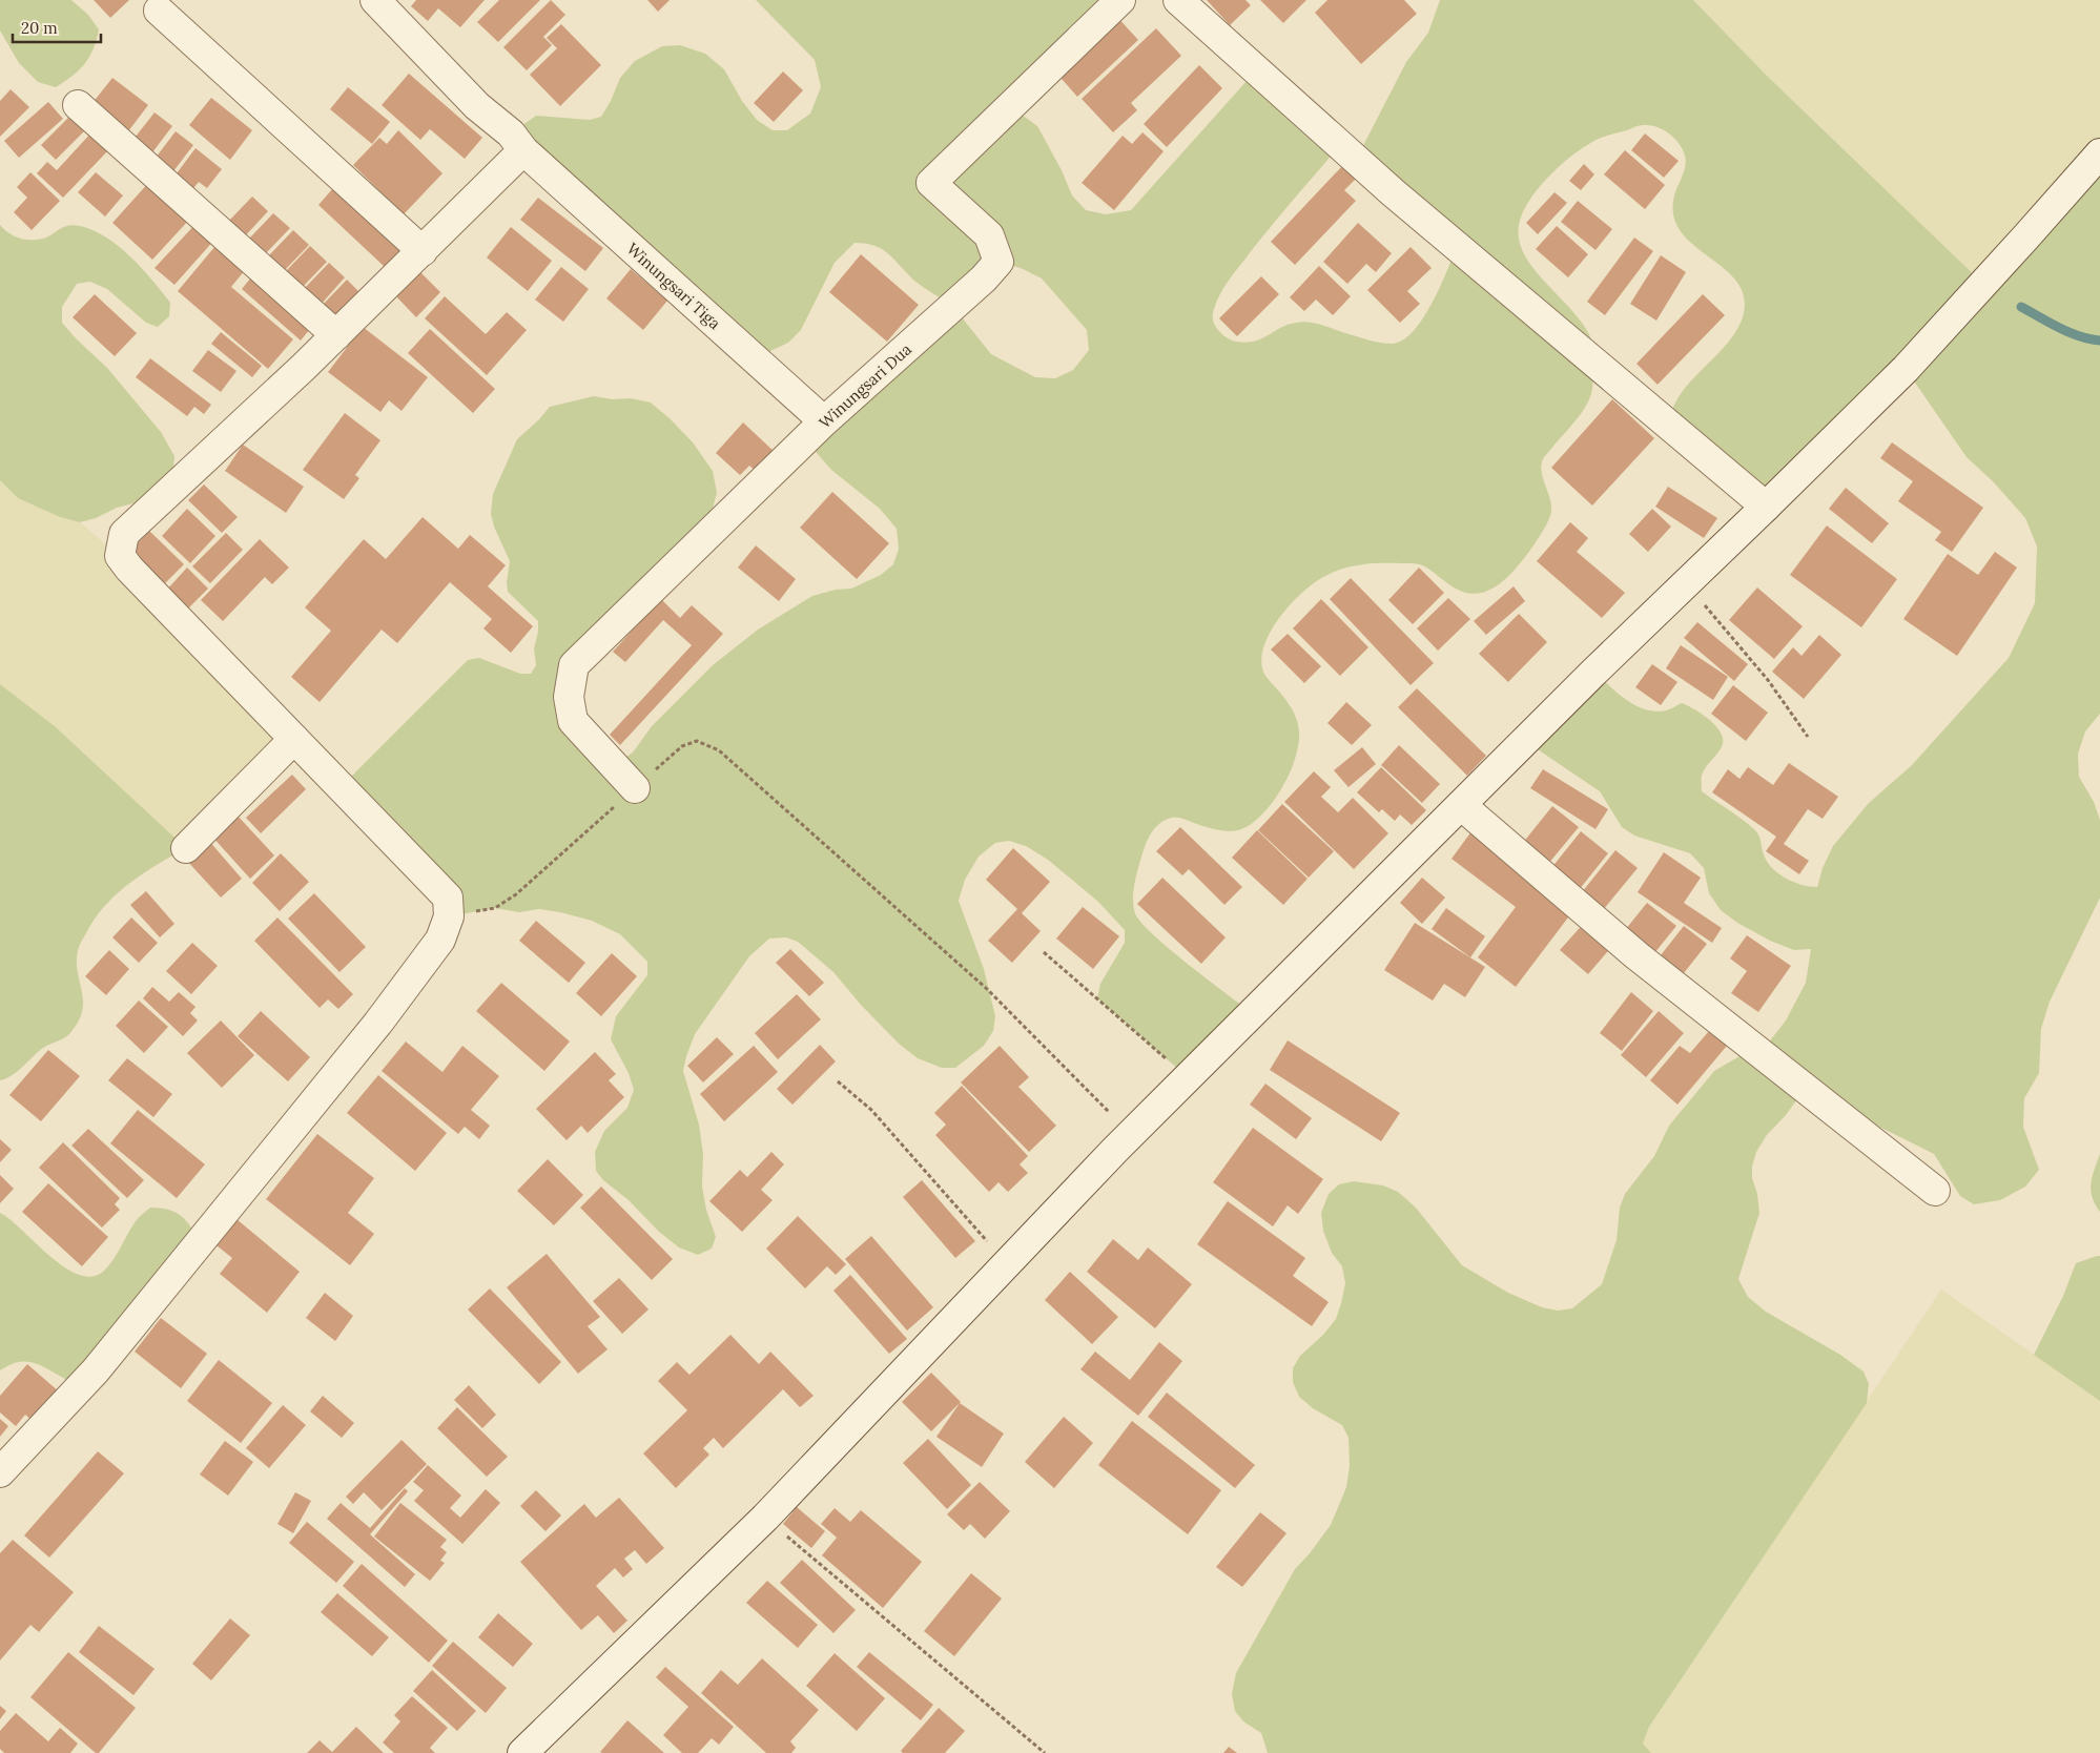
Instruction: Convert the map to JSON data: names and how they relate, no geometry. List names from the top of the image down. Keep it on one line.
{"streets":{"street":["Winungsari Tiga","Winungsari Dua"]},"crossings":[["Winungsari Tiga","Winungsari Dua"]],"scale_bar":"20 m"}
